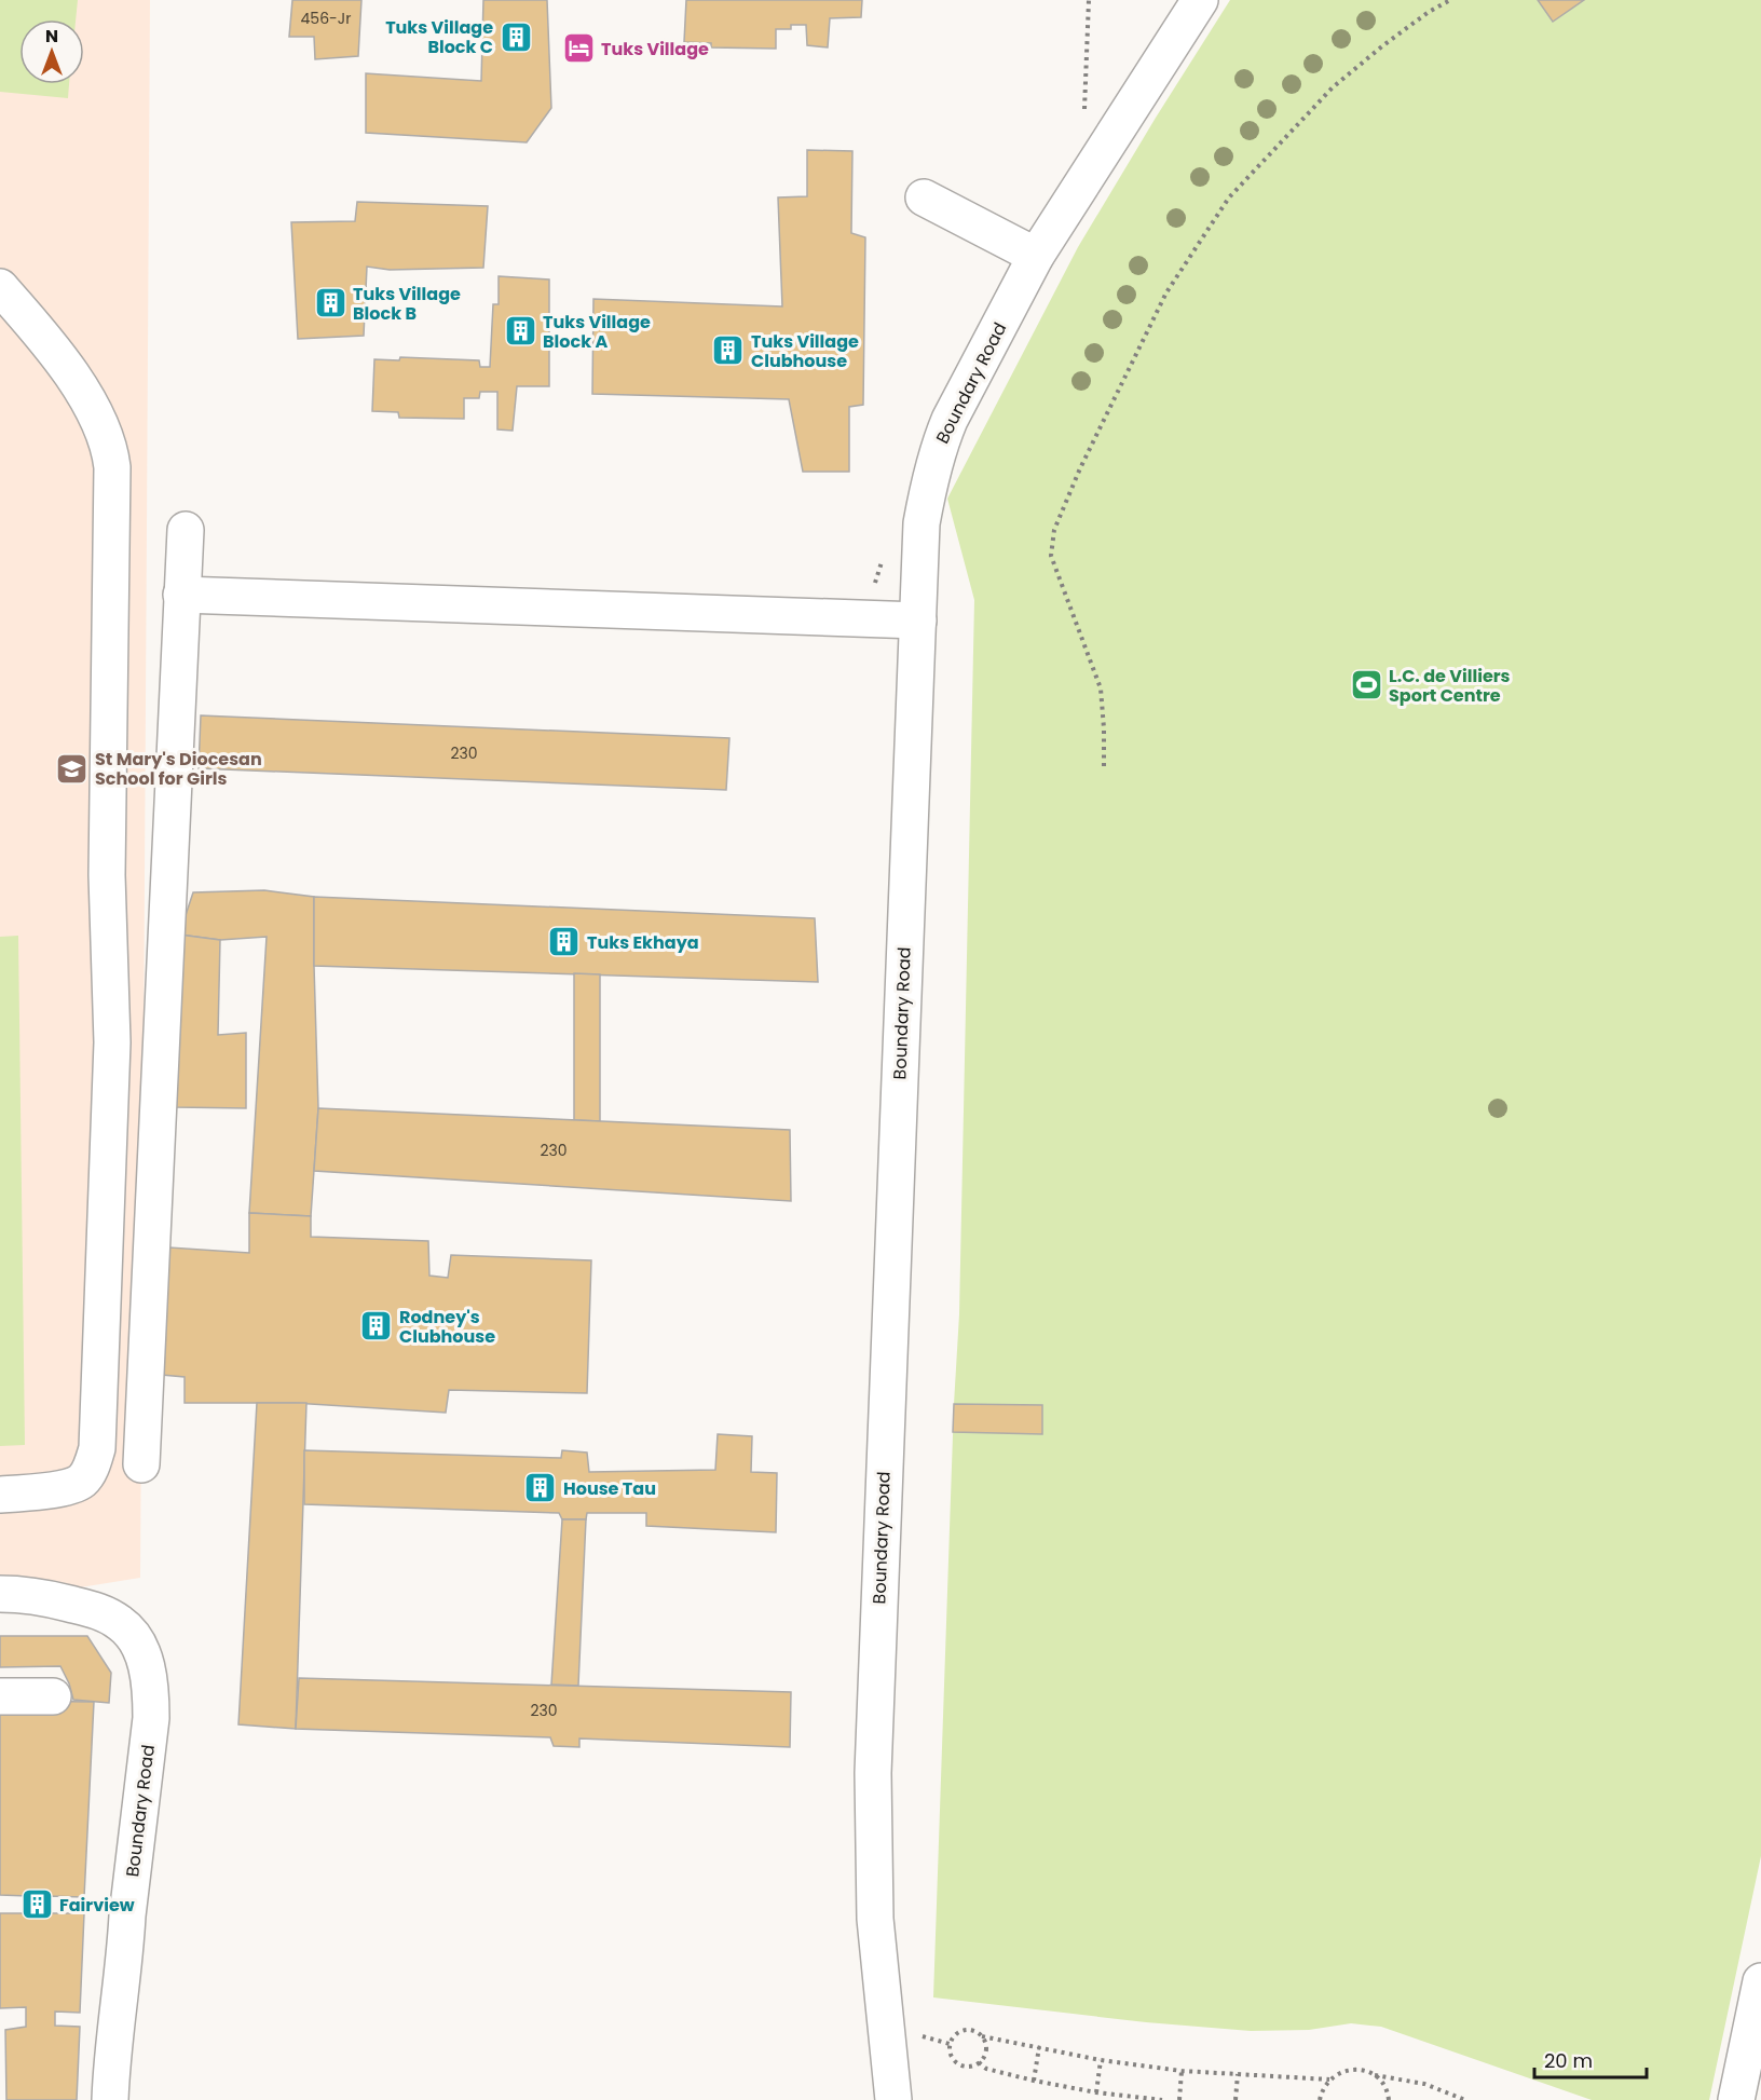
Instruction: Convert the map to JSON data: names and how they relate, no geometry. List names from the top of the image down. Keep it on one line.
{"streets":{"street":["Boundary Road"]},"places":{"building":["Tuks Village Block C","Tuks Village Block B","Tuks Village Block A","Tuks Village Clubhouse","Tuks Ekhaya","Rodney's Clubhouse","House Tau","Fairview"],"hotel":["Tuks Village"],"sports":["L.C. de Villiers Sport Centre"],"school or university":["St Mary's Diocesan School for Girls"]},"house_numbers":["456-Jr","230","230","230"],"scale_bar":"20 m","north":"top"}
